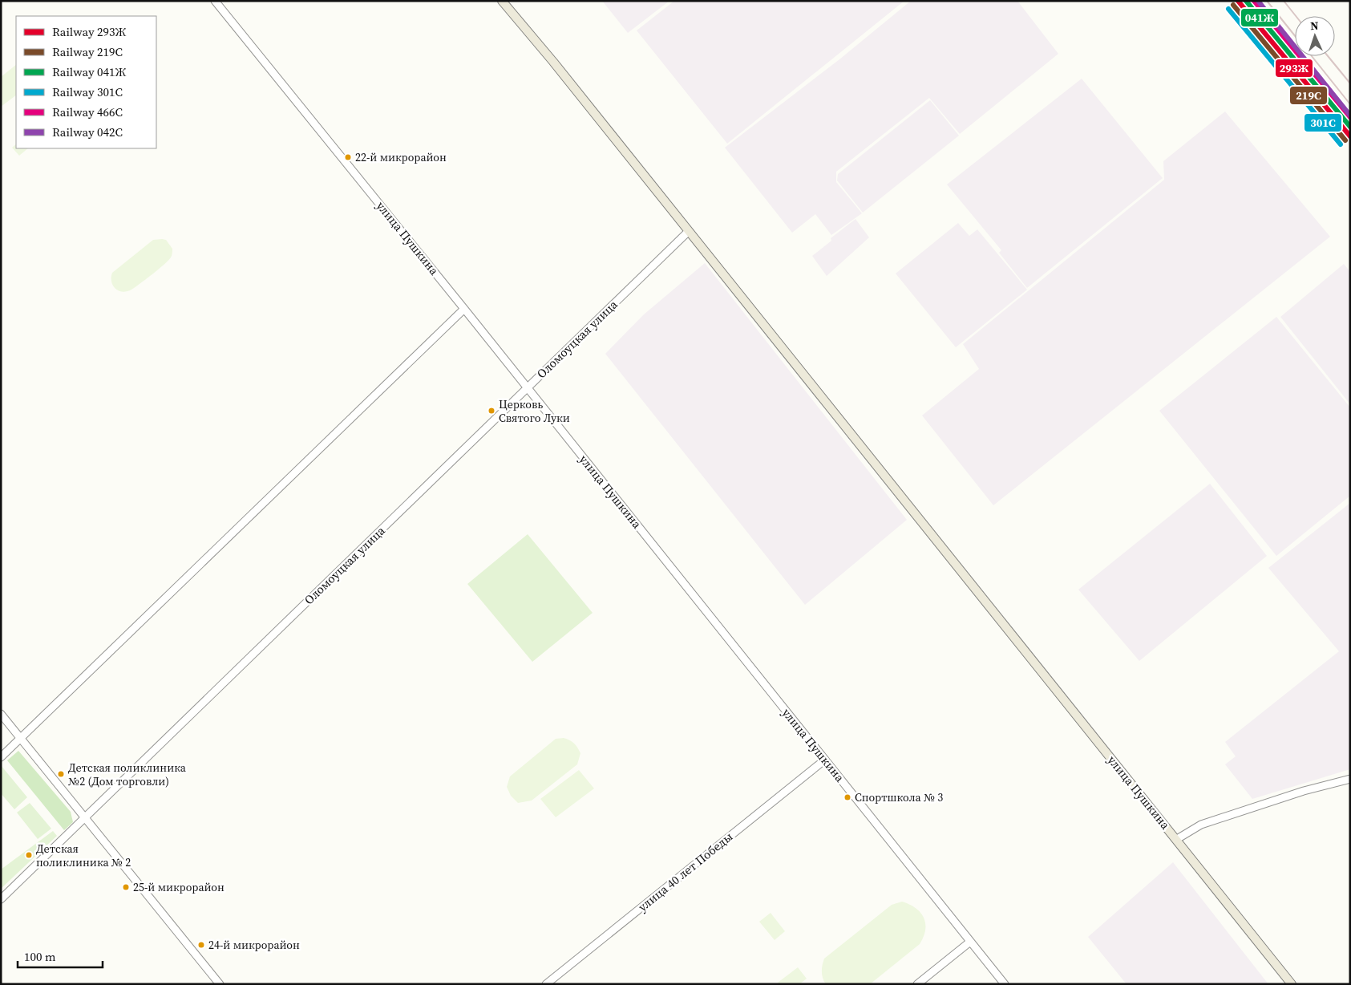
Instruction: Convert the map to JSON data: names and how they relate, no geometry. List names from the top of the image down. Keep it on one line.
{"streets":{"main road":["улица Пушкина"],"street":["Оломоуцкая улица","улица 40 лет Победы"]},"crossings":[["улица Пушкина","Оломоуцкая улица"],["улица Пушкина","улица 40 лет Победы"]],"places":["22-й микрорайон","Церковь Святого Луки","Детская поликлиника №2 (Дом торговли)","Спортшкола № 3","Детская поликлиника № 2","25-й микрорайон","24-й микрорайон"],"lines":["rail line 293Ж","rail line 041Ж","rail line 466С","rail line 042С","rail line 219С","rail line 301С"],"legend":["Railway 293Ж","Railway 219С","Railway 041Ж","Railway 301С","Railway 466С","Railway 042С"],"scale_bar":"100 m","north":"top"}
